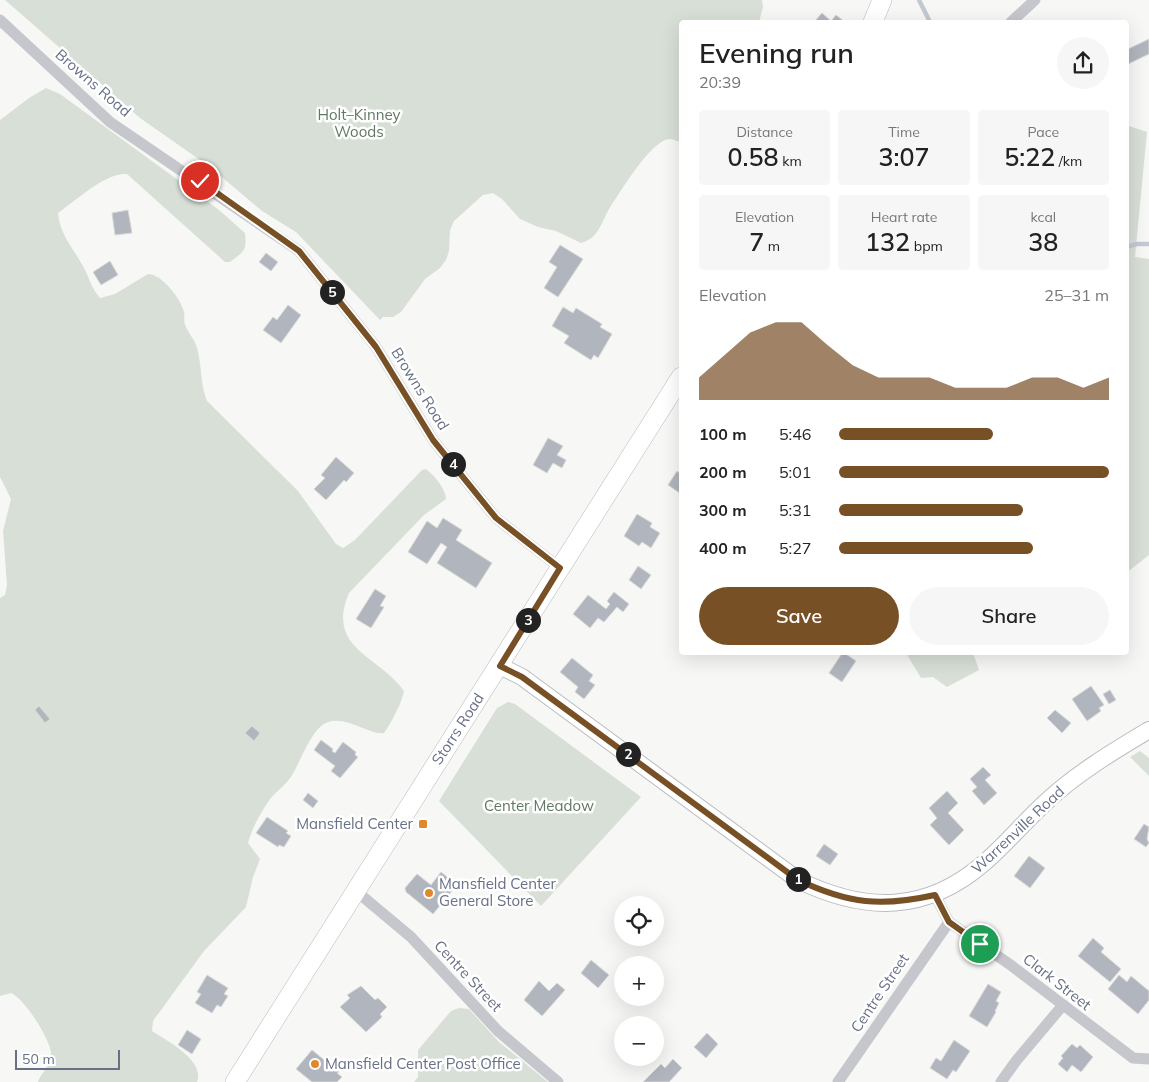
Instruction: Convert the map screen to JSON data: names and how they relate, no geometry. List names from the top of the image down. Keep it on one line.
{"streets":{"main road":["Storrs Road","Warrenville Road"],"street":["Browns Road","Centre Street","Clark Street"]},"crossings":[["Browns Road","Storrs Road"],["Storrs Road","Warrenville Road"],["Storrs Road","Centre Street"],["Warrenville Road","Clark Street"],["Centre Street","Clark Street"]],"parks":["Holt–Kinney Woods","Center Meadow"],"places":{"transit":["Mansfield Center"],"other":["Mansfield Center General Store","Mansfield Center Post Office"]},"scale_bar":"50 m","page":{"heading":["Evening run","20:39"],"stats":[["Distance","0.58 km"],["Time","3:07"],["Pace","5:22 /km"],["Elevation","7 m"],["Heart rate","132 bpm"],["kcal","38"]],"chart":["Elevation","25–31 m"],"pins":["5","4","3","2","1"],"list":[{"name":"100 m","note":"5:46"},{"name":"200 m","note":"5:01"},{"name":"300 m","note":"5:31"},{"name":"400 m","note":"5:27"}],"buttons":["Save","Share"],"map_buttons":["+","−"],"scale":"50 m"}}
